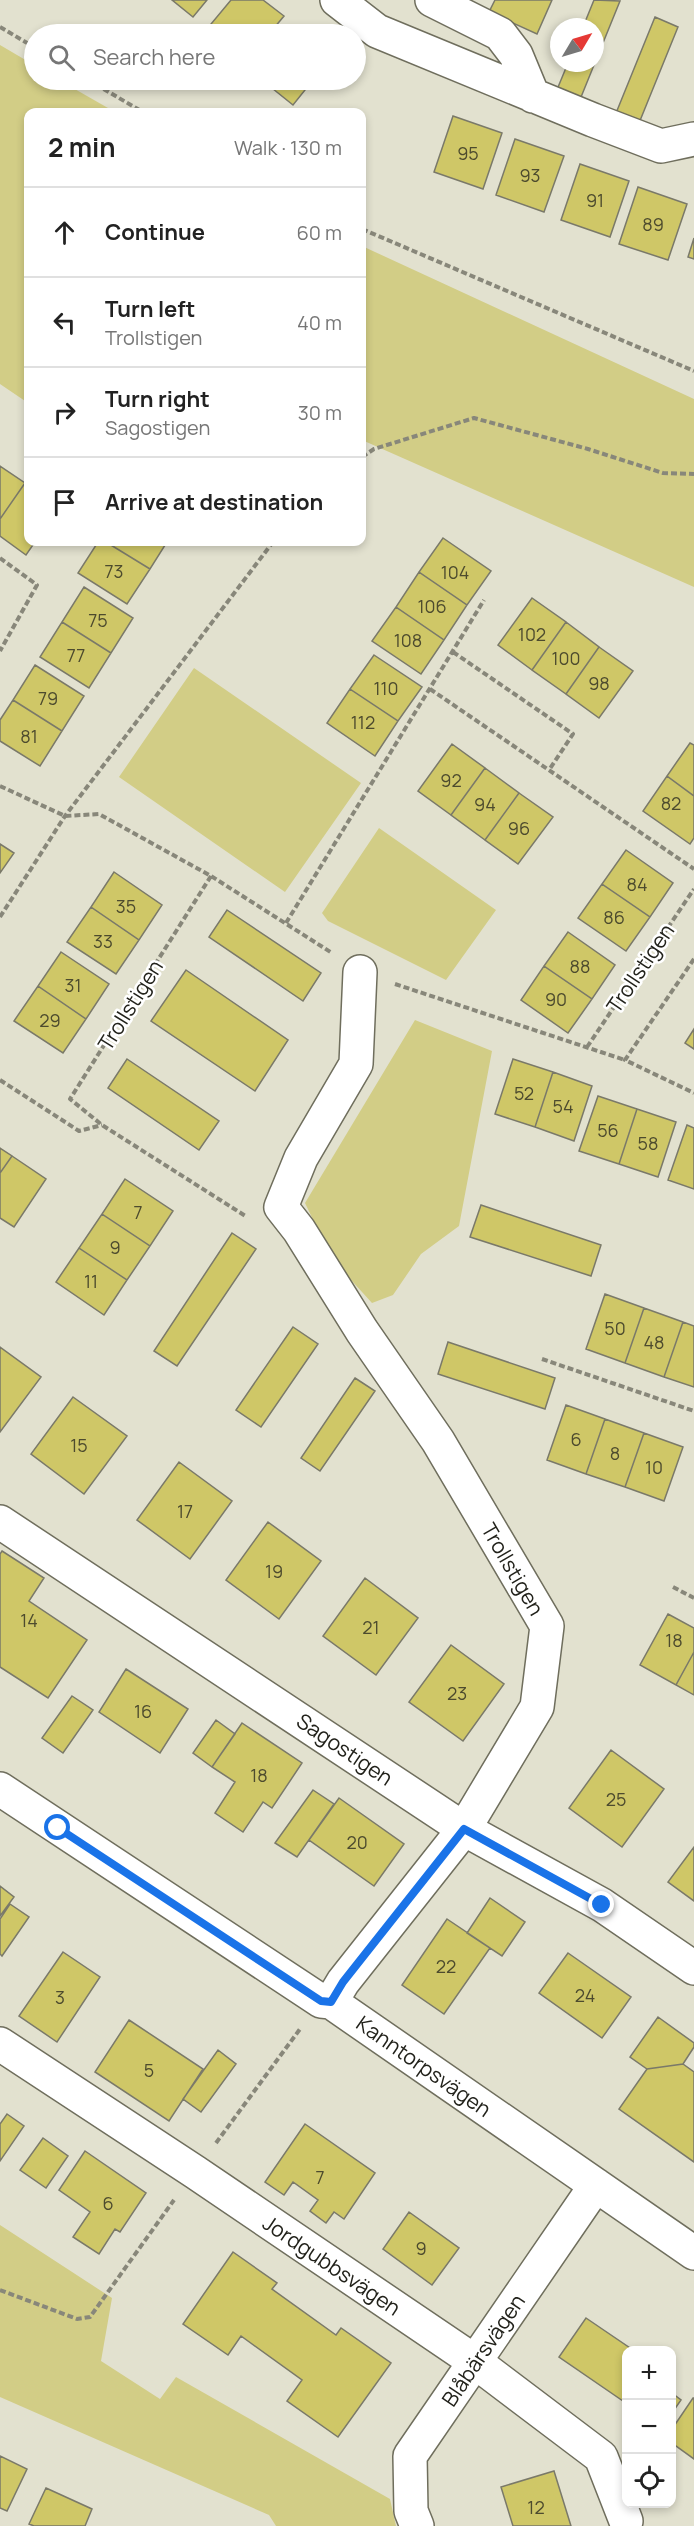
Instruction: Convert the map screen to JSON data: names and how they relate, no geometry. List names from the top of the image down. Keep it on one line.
{"streets":{"street":["Trollstigen","Sagostigen","Kanntorpsvägen","Jordgubbsvägen","Blåbärsvägen"]},"crossings":[["Trollstigen","Sagostigen"],["Trollstigen","Kanntorpsvägen"],["Kanntorpsvägen","Blåbärsvägen"],["Jordgubbsvägen","Blåbärsvägen"]],"house_numbers":["95","93","91","89","73","104","106","75","102","108","77","100","98","110","79","112","81","92","82","94","96","84","35","86","33","88","31","90","29","52","54","56","58","7","9","11","50","48","6","15","8","10","17","19","14","21","18","23","16","18","25","20","22","24","3","5","7","6","9","12"],"north":"top right","page":{"search":"Search here","heading":["2 min","Walk · 130 m"],"list":[["Continue","60 m"],["Turn left","Trollstigen","40 m"],["Turn right","Sagostigen","30 m"],"Arrive at destination"],"map_buttons":["+","−"]}}
